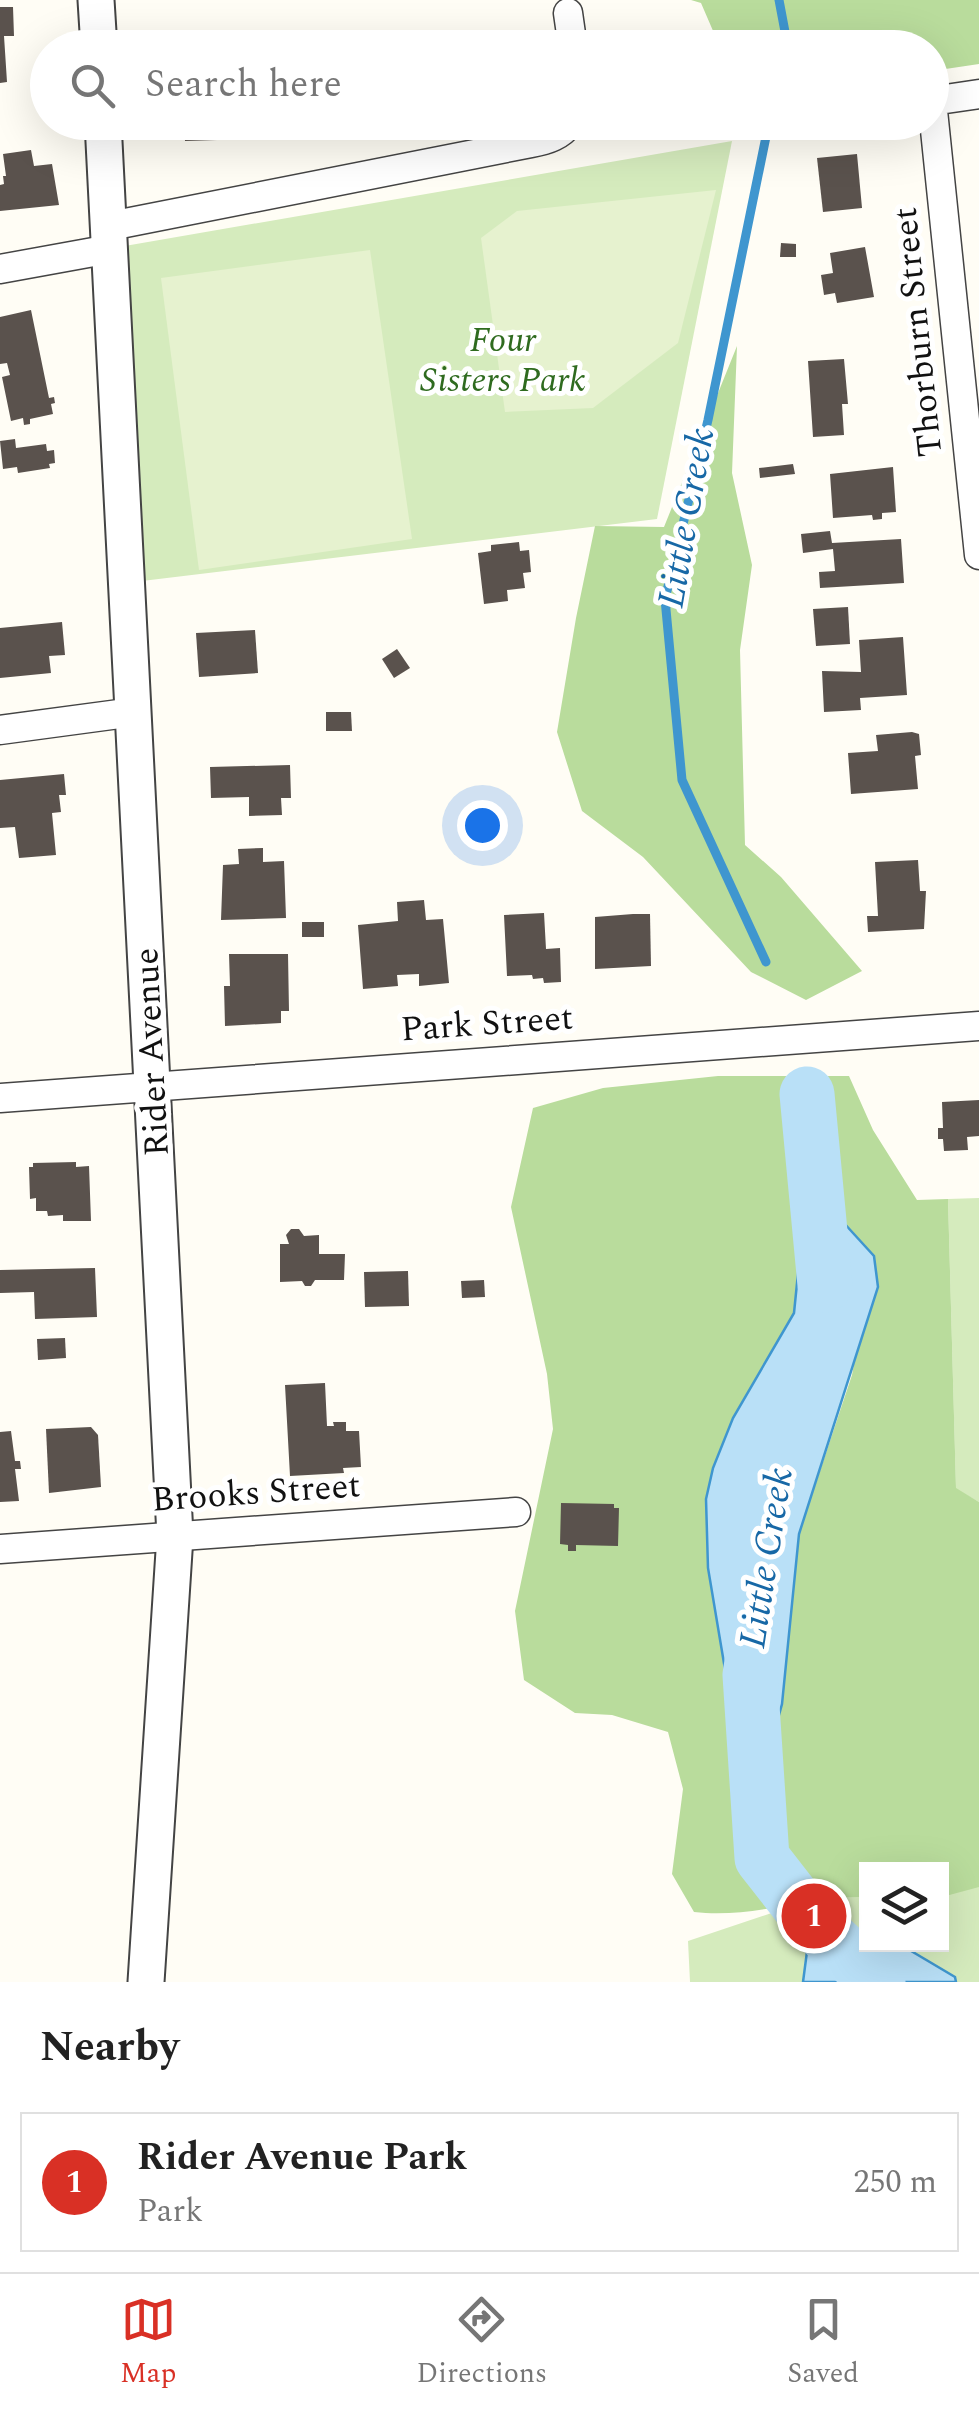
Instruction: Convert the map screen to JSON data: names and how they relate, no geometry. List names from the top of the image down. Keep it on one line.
{"streets":{"street":["Thorburn Street","Park Street","Rider Avenue","Brooks Street"]},"crossings":[["Park Street","Rider Avenue"],["Rider Avenue","Brooks Street"]],"water":["Little Creek"],"parks":["Four Sisters Park"],"page":{"search":"Search here","pins":"1","heading":"Nearby","list":[{"mark":"1","name":"Rider Avenue Park","note":"Park","value":"250 m"}],"nav":["Map","Directions","Saved"]}}
